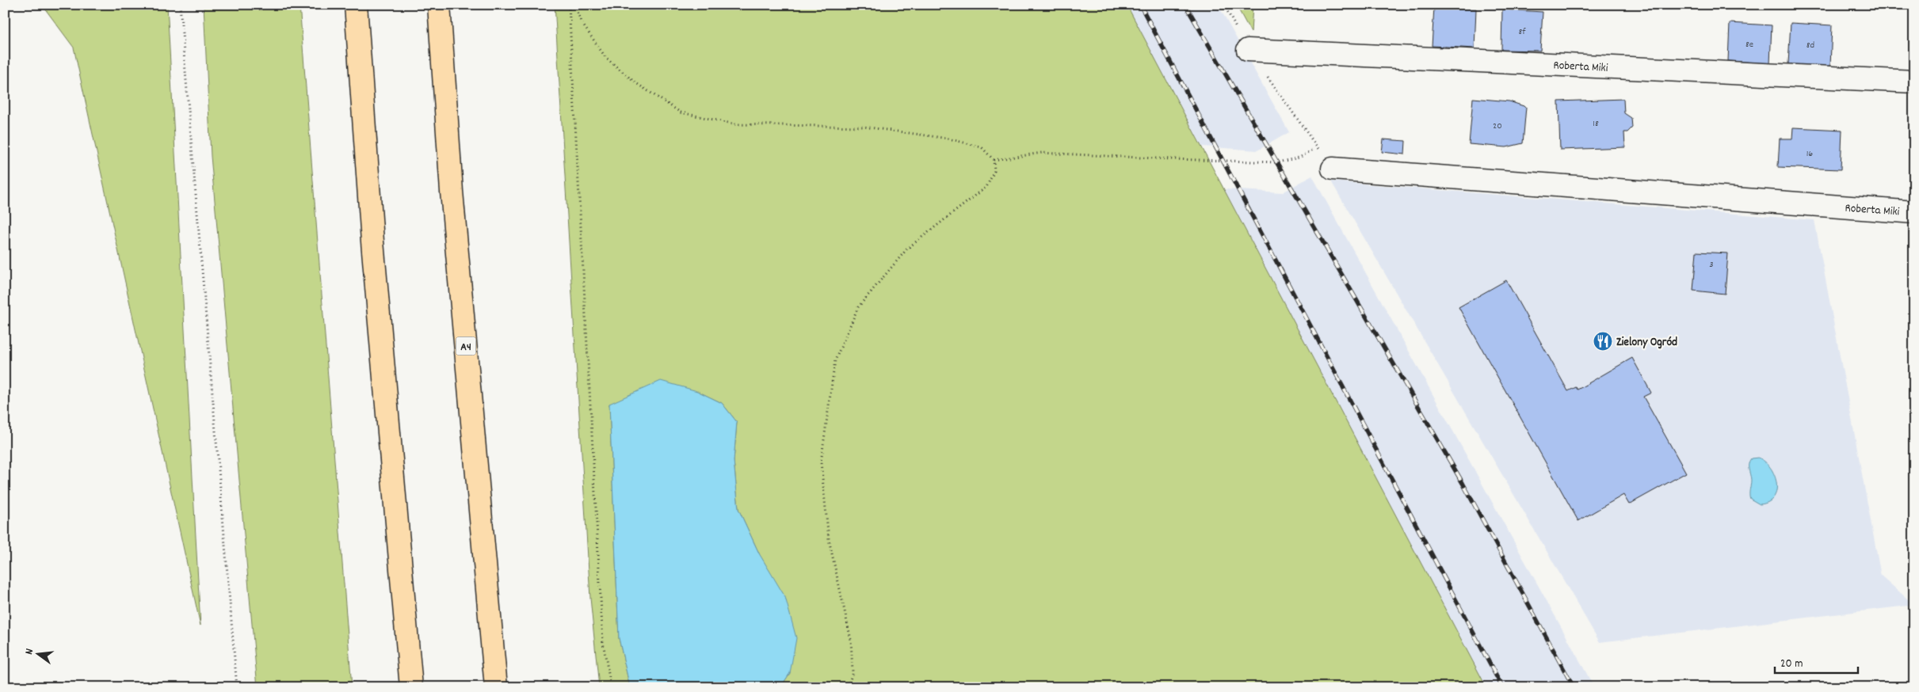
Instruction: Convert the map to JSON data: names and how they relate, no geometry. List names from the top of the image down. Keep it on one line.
{"streets":{"highway":["A4"],"street":["Roberta Miki"]},"places":{"restaurant":["Zielony Ogród"]},"house_numbers":["8f","8e","8d","18","20","16","3"],"scale_bar":"20 m","north":"left"}
